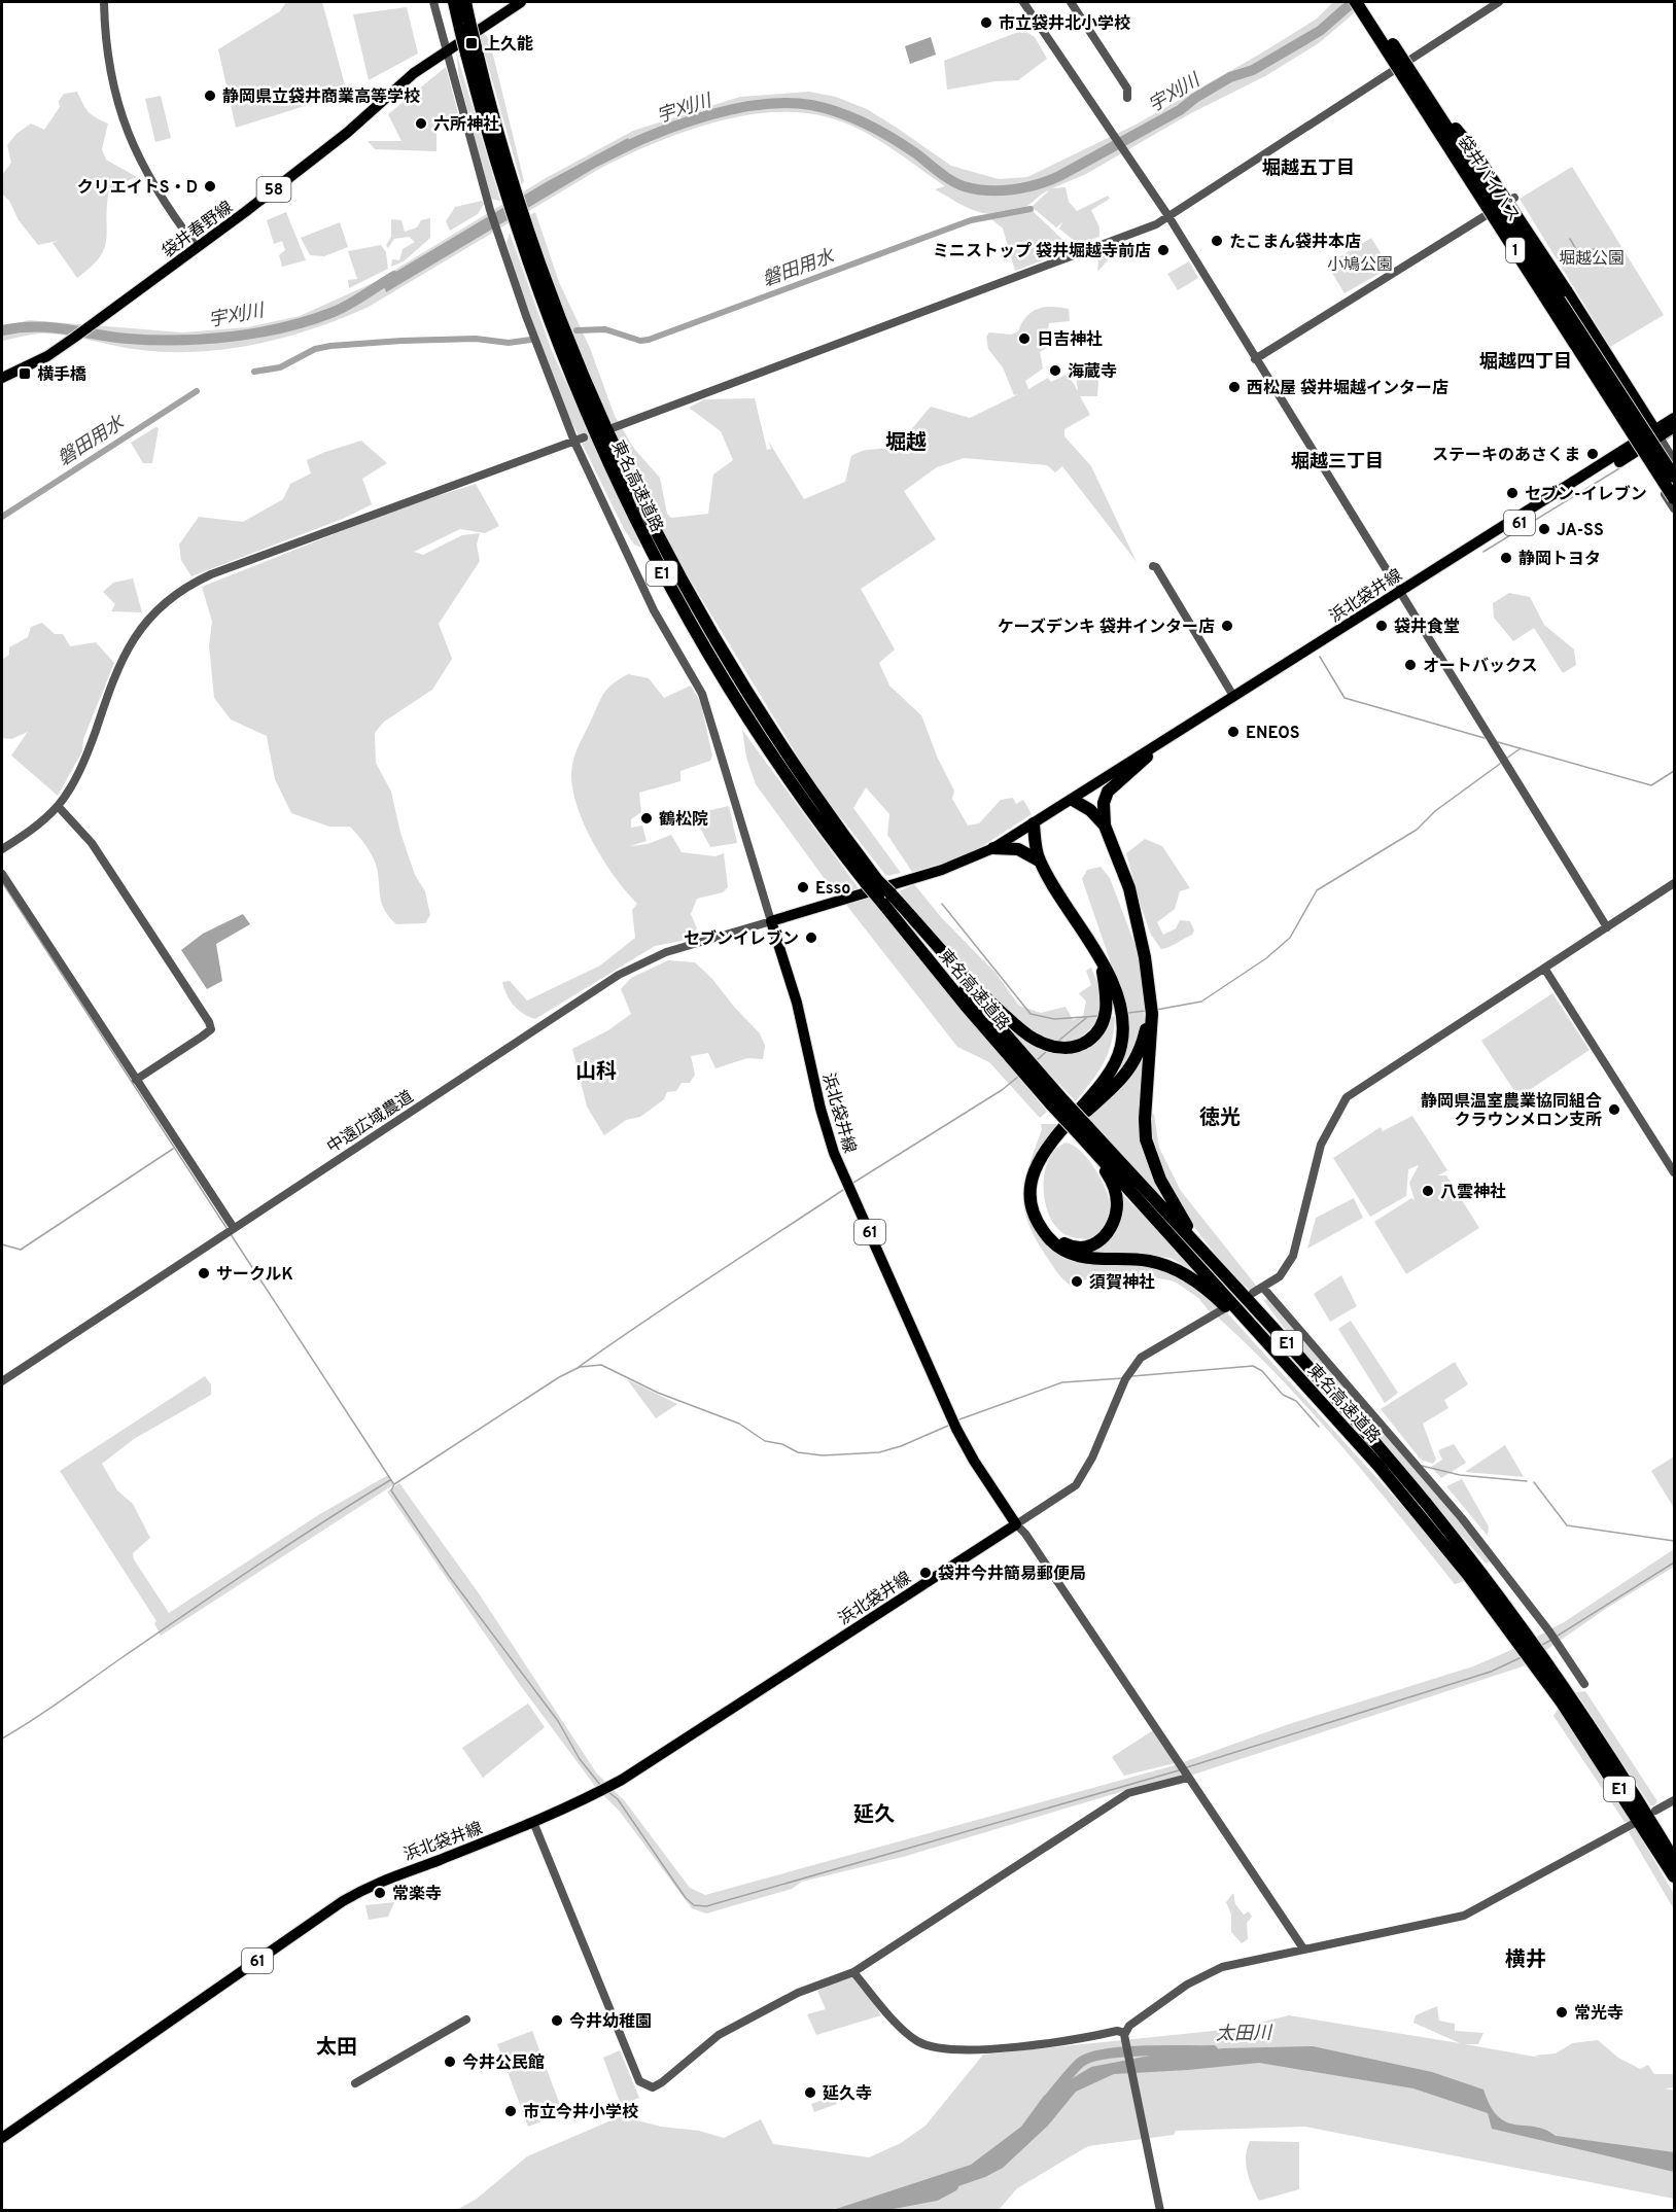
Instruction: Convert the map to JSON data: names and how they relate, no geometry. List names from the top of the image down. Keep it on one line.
{"streets":{"highway":["袋井バイパス","1","東名高速道路","E1"],"main road":["58","袋井春野線","61","浜北袋井線"],"street":["中遠広域農道"]},"crossings":[["浜北袋井線","中遠広域農道"]],"districts":["堀越五丁目","堀越四丁目","堀越","堀越三丁目","山科","徳光","延久","横井","太田"],"water":["宇刈川","磐田用水","太田川"],"parks":["堀越公園","小鳩公園"],"places":{"other":["市立袋井北小学校","静岡県立袋井商業高等学校","六所神社","クリエイトS・D","たこまん袋井本店","ミニストップ 袋井堀越寺前店","日吉神社","海蔵寺","西松屋 袋井堀越インター店","ステーキのあさくま","セブン-イレブン","JA-SS","静岡トヨタ","ケーズデンキ 袋井インター店","袋井食堂","オートバックス","ENEOS","鶴松院","Esso","セブンイレブン","静岡県温室農業協同組合 クラウンメロン支所","八雲神社","サークルK","須賀神社","袋井今井簡易郵便局","常楽寺","常光寺","今井幼稚園","今井公民館","延久寺","市立今井小学校"],"transit":["上久能","横手橋"]}}
